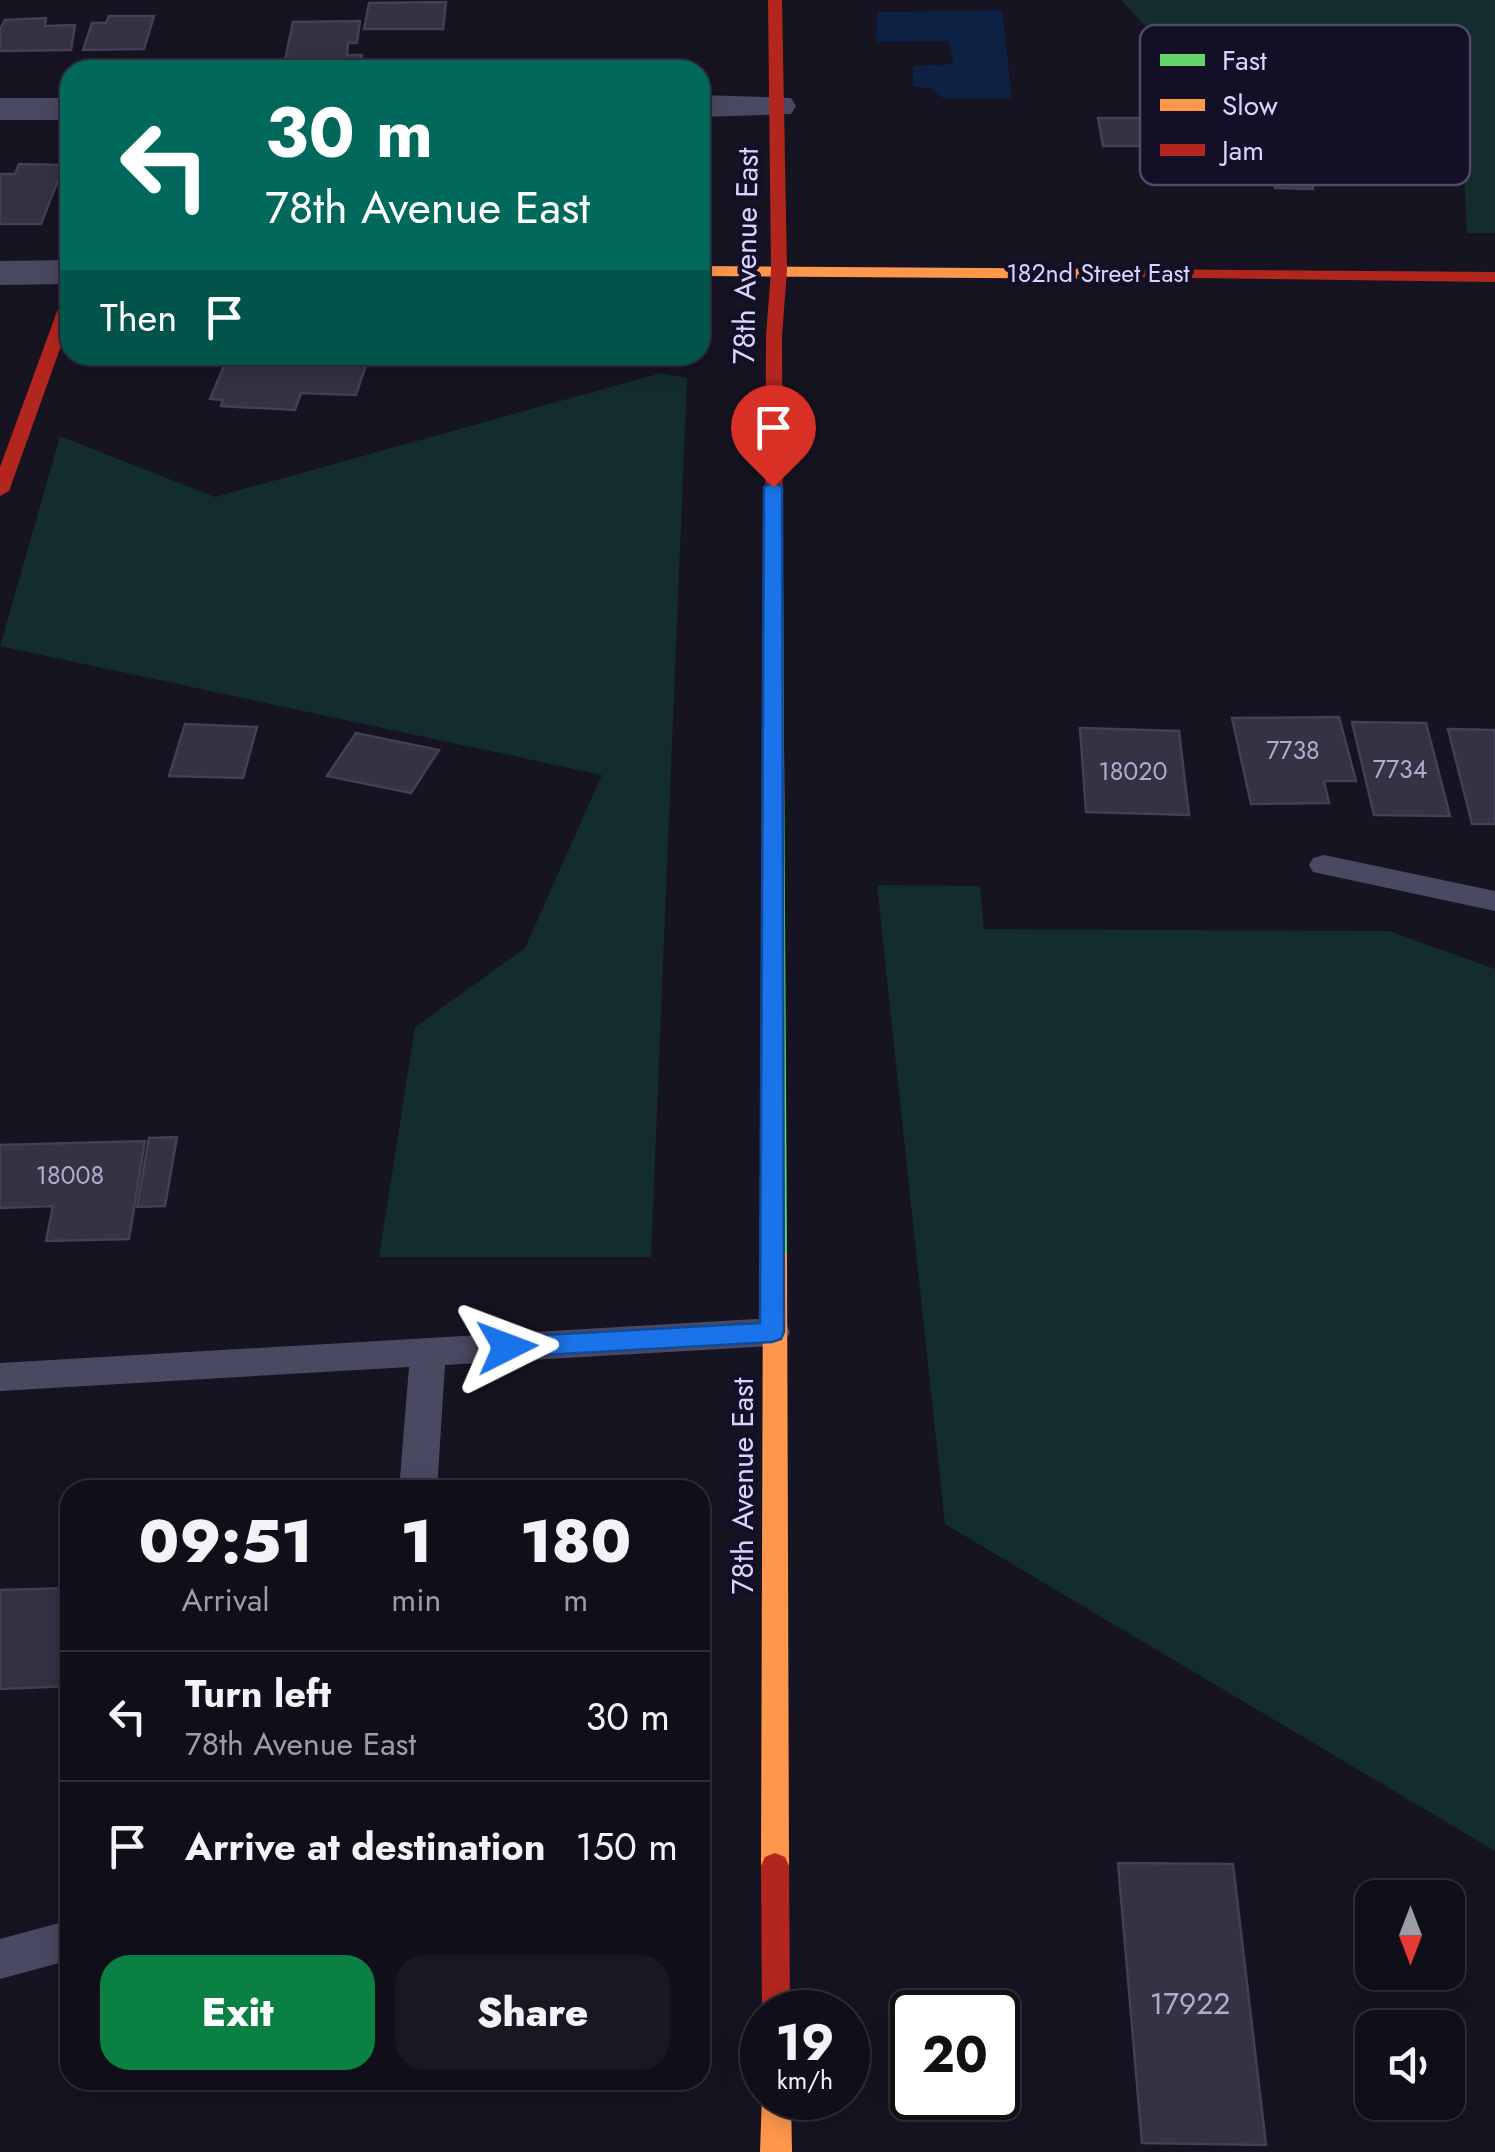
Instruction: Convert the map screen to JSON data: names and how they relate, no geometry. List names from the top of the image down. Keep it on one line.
{"streets":{"street":["78th Avenue East","182nd Street East"]},"crossings":[["78th Avenue East","182nd Street East"]],"house_numbers":["7738","7734","18020","18008","17922"],"legend":["Fast","Slow","Jam"],"north":"bottom","page":{"turn":["30 m","78th Avenue East"],"then":"Then","eta":["09:51","Arrival","1","min","180","m"],"list":[{"name":"Turn left","note":"78th Avenue East","value":"30 m"},{"name":"Arrive at destination","value":"150 m"}],"buttons":["Exit","Share"],"speed":"19 km/h","limit":"20"}}
